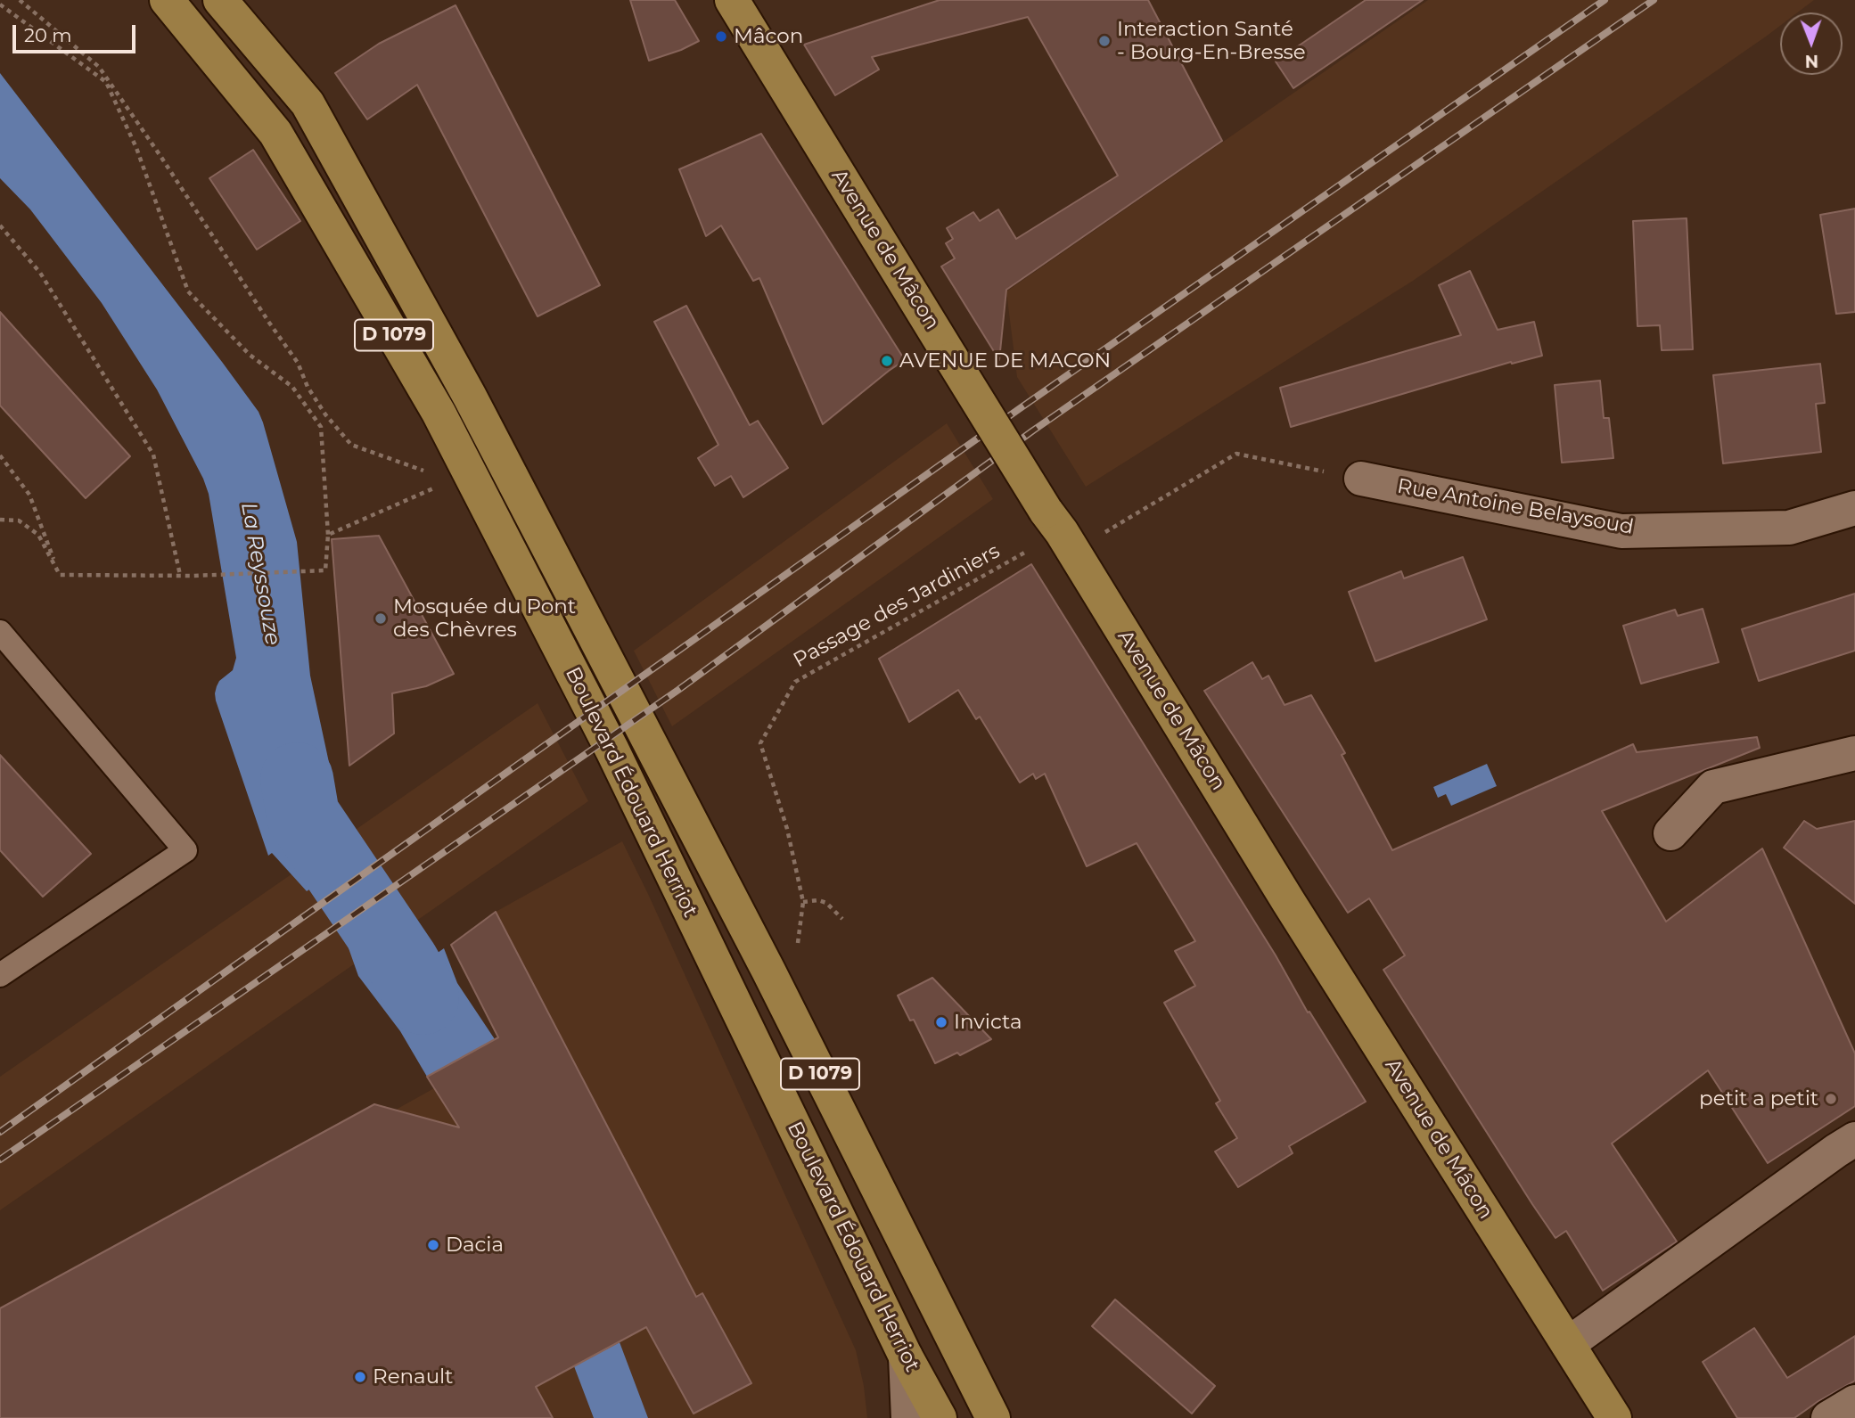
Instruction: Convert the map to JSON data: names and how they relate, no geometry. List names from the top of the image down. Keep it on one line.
{"streets":{"main road":["Avenue de Mâcon","D 1079","Boulevard Édouard Herriot"],"street":["Rue Antoine Belaysoud"],"path":["Passage des Jardiniers"]},"crossings":[["Avenue de Mâcon","Passage des Jardiniers"],["Rue Antoine Belaysoud","Passage des Jardiniers"]],"water":["La Reyssouze"],"places":["Mâcon","Interaction Santé - Bourg-En-Bresse","AVENUE DE MACON","Mosquée du Pont des Chèvres","Invicta","petit a petit","Dacia","Renault"],"scale_bar":"20 m","north":"bottom"}
